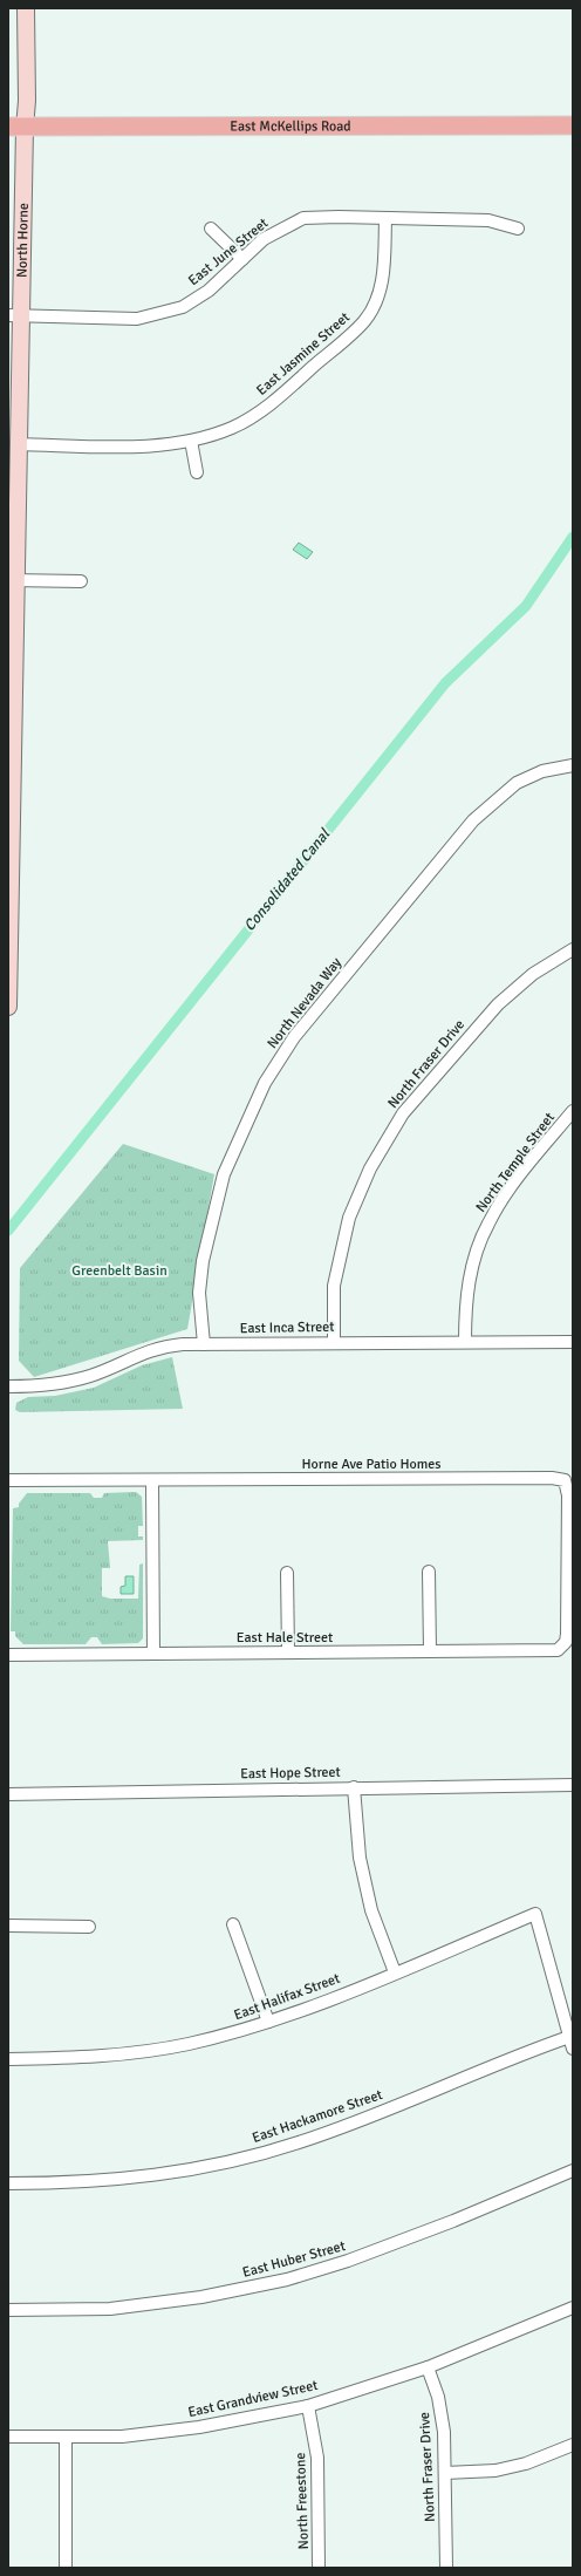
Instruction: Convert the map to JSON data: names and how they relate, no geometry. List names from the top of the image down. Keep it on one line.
{"streets":{"main road":["East McKellips Road"],"street":["North Horne","East June Street","East Jasmine Street","North Nevada Way","North Fraser Drive","North Temple Street","East Inca Street","Horne Ave Patio Homes","East Hale Street","East Hope Street","East Halifax Street","East Hackamore Street","East Huber Street","East Grandview Street","North Freestone"]},"crossings":[["East McKellips Road","North Horne"],["North Horne","East June Street"],["North Horne","East Jasmine Street"],["East June Street","East Jasmine Street"],["North Nevada Way","East Inca Street"],["North Fraser Drive","East Inca Street"],["North Fraser Drive","East Grandview Street"],["North Temple Street","East Inca Street"],["Horne Ave Patio Homes","East Hale Street"],["East Halifax Street","East Hackamore Street"],["East Grandview Street","North Freestone"]],"water":["Consolidated Canal"],"parks":["Greenbelt Basin"]}
